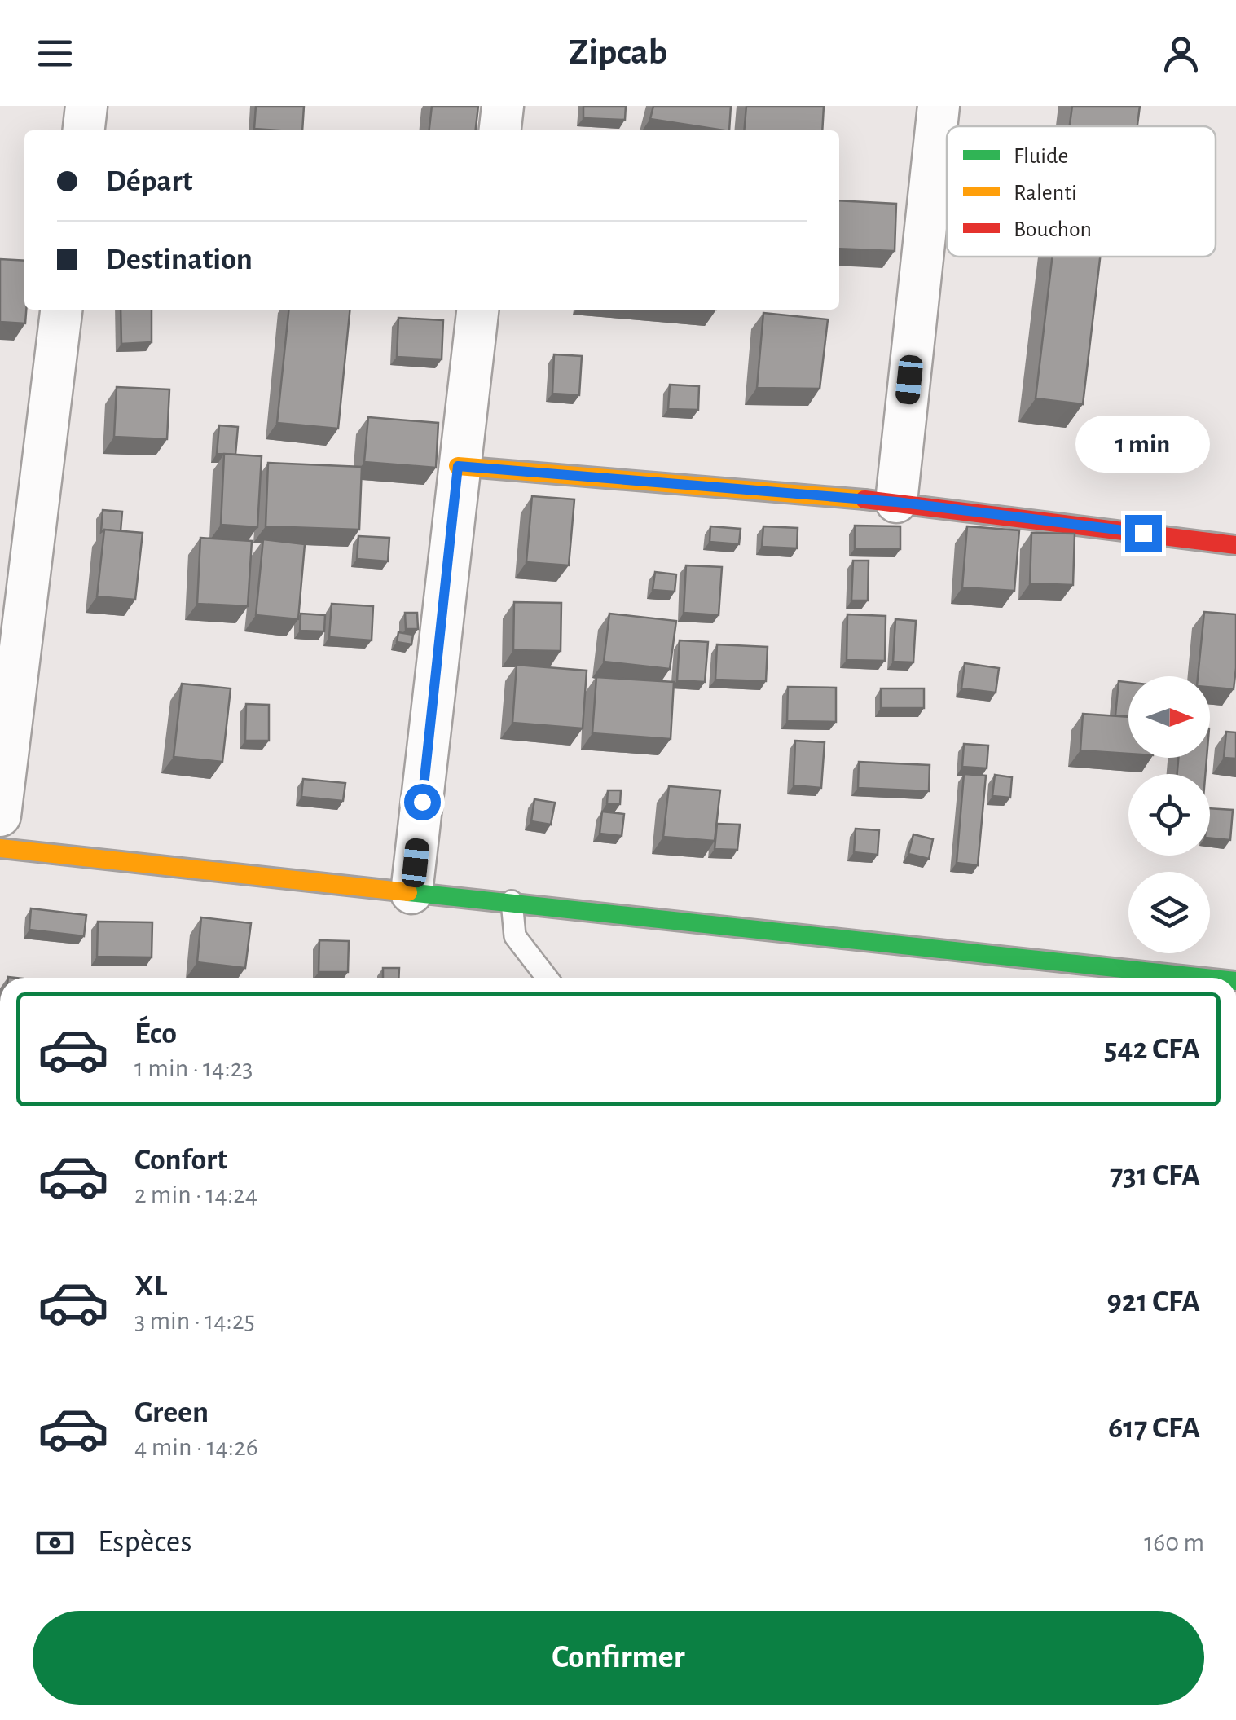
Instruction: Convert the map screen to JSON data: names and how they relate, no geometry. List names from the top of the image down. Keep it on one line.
{"legend":["Fluide","Ralenti","Bouchon"],"north":"right","page":{"header":"Zipcab","banner":["Départ","Destination"],"bubble":"1 min","list":[{"name":"Éco","note":"1 min · 14:23","value":"542 CFA"},{"name":"Confort","note":"2 min · 14:24","value":"731 CFA"},{"name":"XL","note":"3 min · 14:25","value":"921 CFA"},{"name":"Green","note":"4 min · 14:26","value":"617 CFA"}],"pay":["Espèces","160 m"],"buttons":"Confirmer"}}
